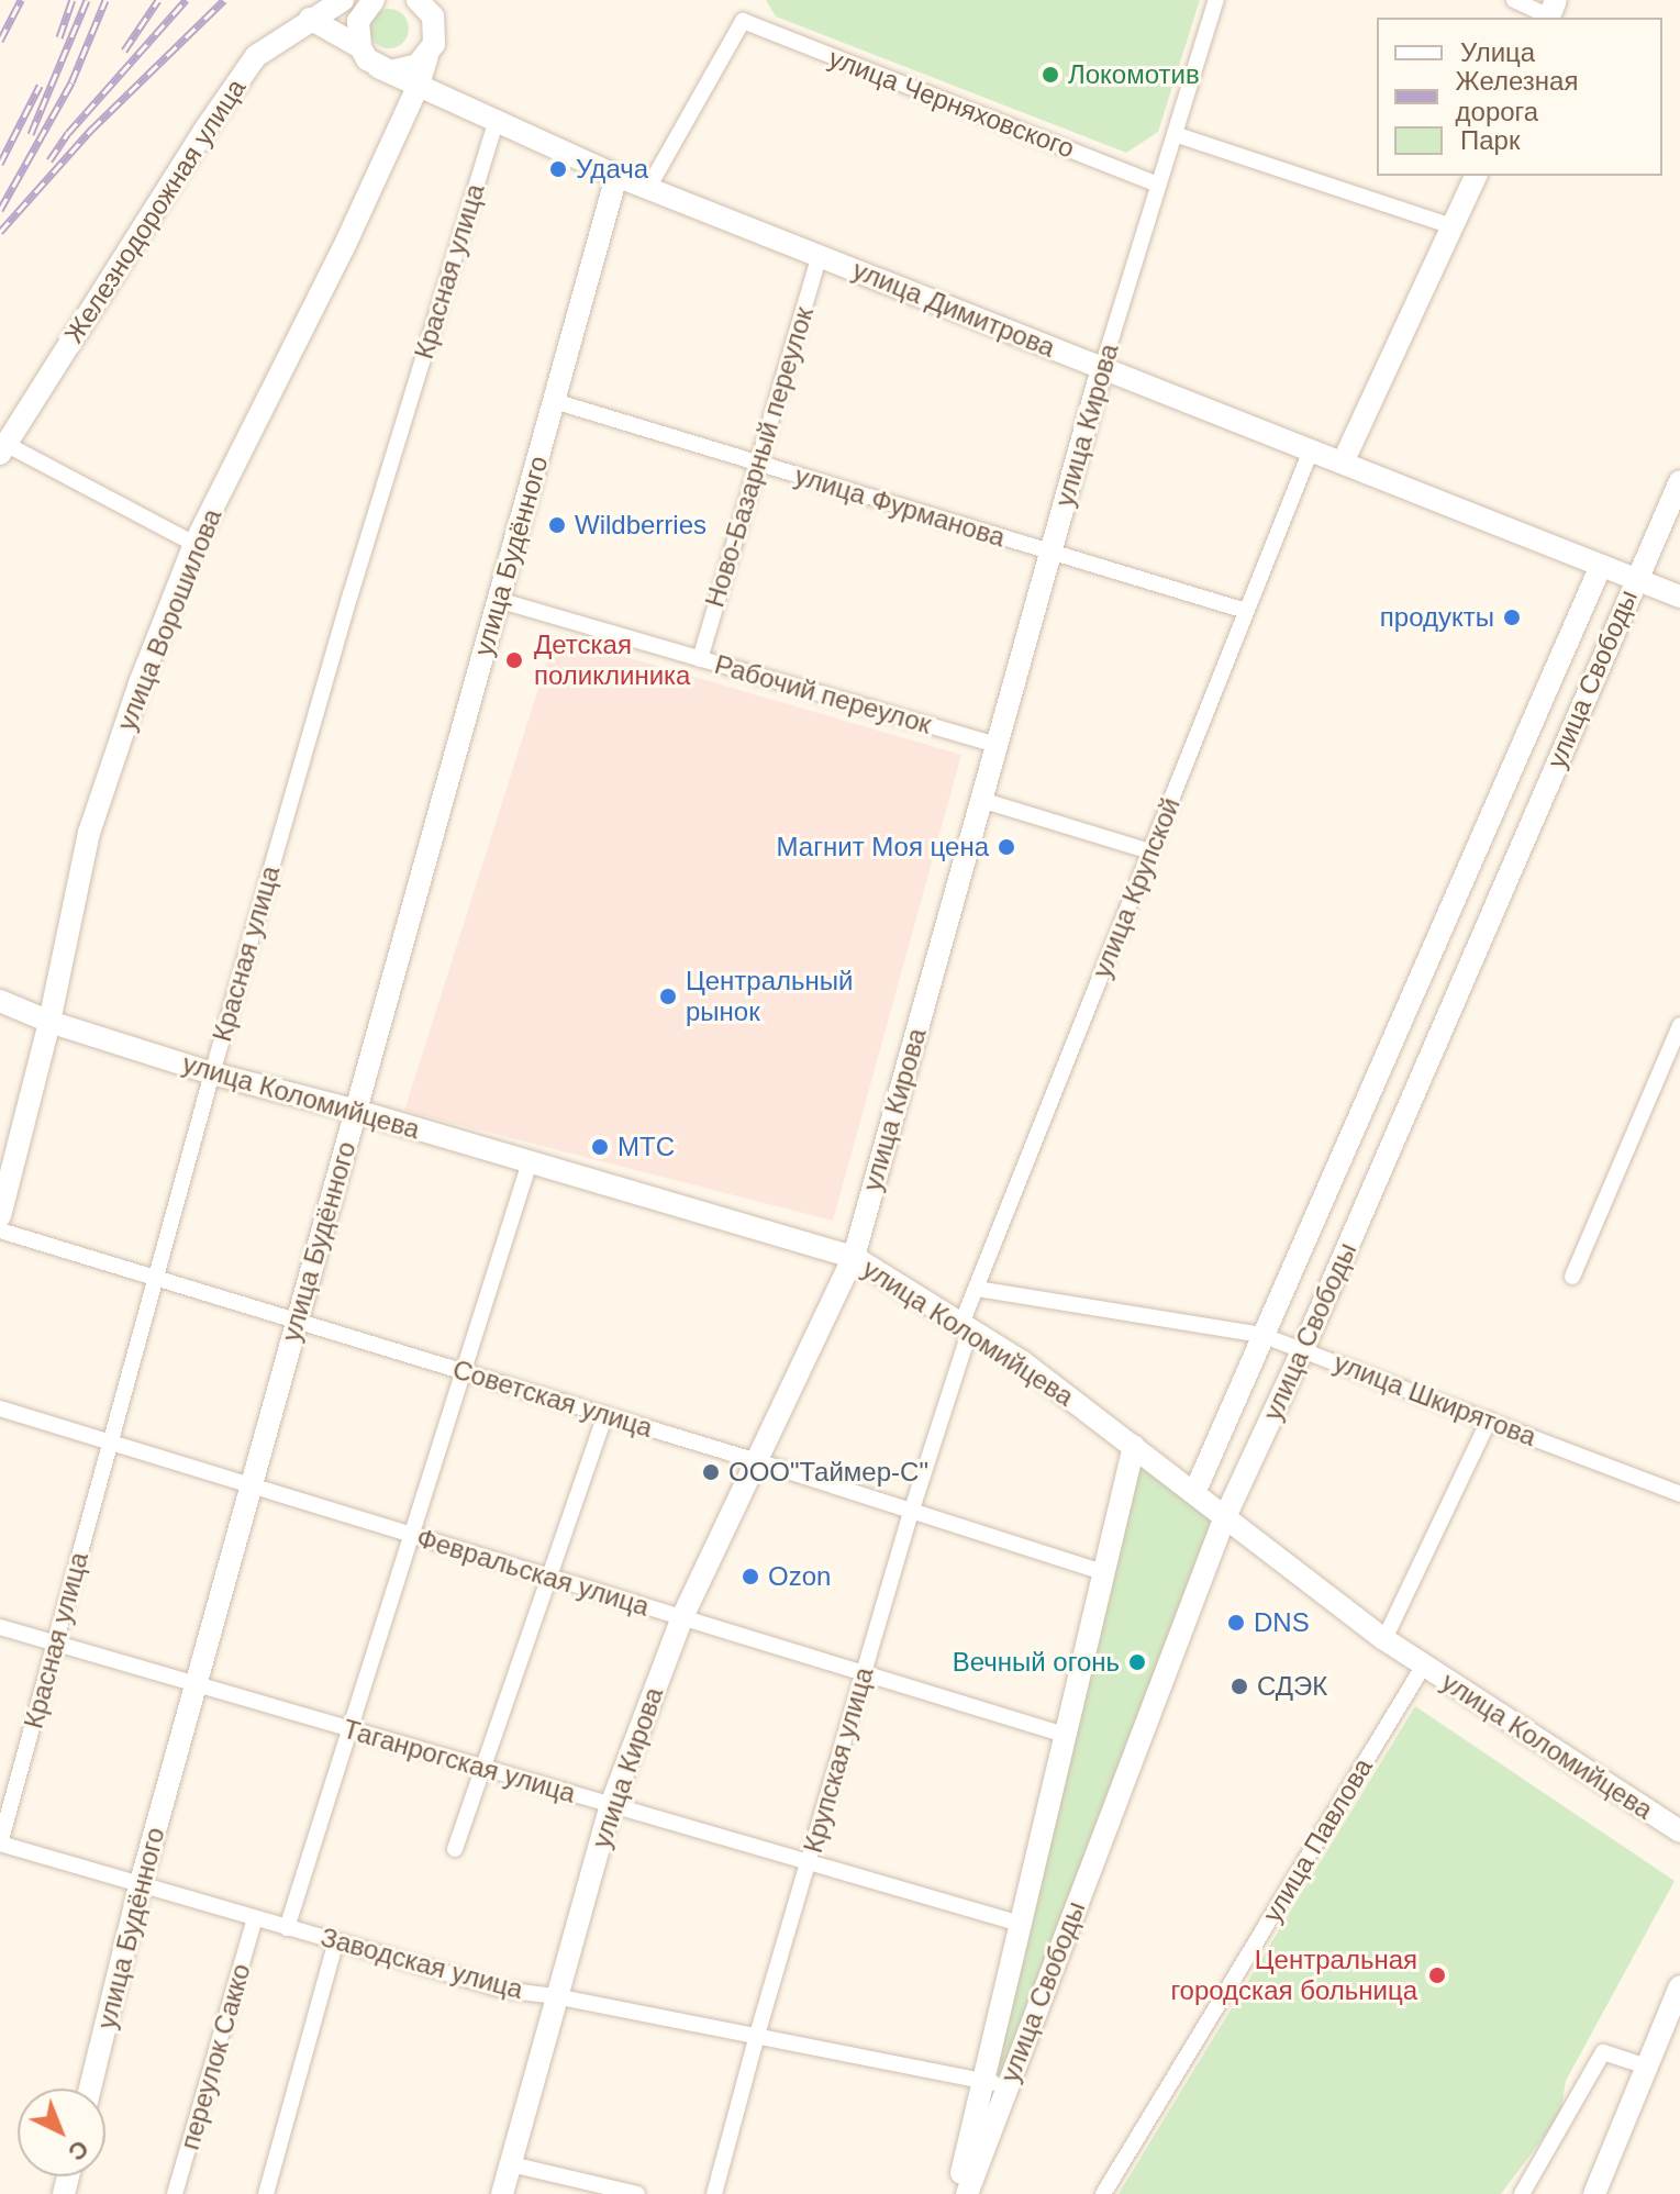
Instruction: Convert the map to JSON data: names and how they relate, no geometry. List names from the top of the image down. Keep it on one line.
{"streets":{"street":["улица Черняховского","Железнодорожная улица","Красная улица","улица Димитрова","улица Кирова","Ново-Базарный переулок","улица Фурманова","улица Будённого","улица Ворошилова","улица Свободы","Рабочий переулок","улица Крупской","улица Коломийцева","Советская улица","улица Шкирятова","Февральская улица","Крупская улица","Таганрогская улица","улица Павлова","Заводская улица","переулок Сакко"]},"crossings":[["улица Черняховского","улица Димитрова"],["улица Черняховского","улица Кирова"],["Красная улица","улица Димитрова"],["Красная улица","улица Коломийцева"],["Красная улица","Советская улица"],["Красная улица","Февральская улица"],["Красная улица","Таганрогская улица"],["Красная улица","Заводская улица"],["улица Димитрова","улица Кирова"],["улица Димитрова","Ново-Базарный переулок"],["улица Димитрова","улица Будённого"],["улица Димитрова","улица Ворошилова"],["улица Димитрова","улица Свободы"],["улица Димитрова","улица Крупской"],["улица Кирова","улица Фурманова"],["улица Кирова","Рабочий переулок"],["улица Кирова","улица Коломийцева"],["улица Кирова","Советская улица"],["улица Кирова","Февральская улица"],["улица Кирова","Таганрогская улица"],["улица Кирова","Заводская улица"],["Ново-Базарный переулок","улица Фурманова"],["Ново-Базарный переулок","Рабочий переулок"],["улица Фурманова","улица Будённого"],["улица Фурманова","улица Крупской"],["улица Будённого","Рабочий переулок"],["улица Будённого","улица Коломийцева"],["улица Будённого","Советская улица"],["улица Будённого","Февральская улица"],["улица Будённого","Таганрогская улица"],["улица Будённого","Заводская улица"],["улица Ворошилова","улица Коломийцева"],["улица Свободы","улица Коломийцева"],["улица Свободы","Советская улица"],["улица Свободы","улица Шкирятова"],["улица Свободы","Февральская улица"],["улица Свободы","Таганрогская улица"],["улица Свободы","Заводская улица"],["улица Крупской","улица Коломийцева"],["улица Крупской","улица Шкирятова"],["улица Крупской","Крупская улица"],["улица Коломийцева","Крупская улица"],["улица Коломийцева","улица Павлова"],["Советская улица","Крупская улица"],["Февральская улица","Крупская улица"],["Крупская улица","Таганрогская улица"],["Крупская улица","Заводская улица"],["Заводская улица","переулок Сакко"]],"places":["Локомотив","Удача","Wildberries","продукты","Детская поликлиника","Магнит Моя цена","Центральный рынок","МТС","ООО\"Таймер-С\"","Ozon","DNS","Вечный огонь","СДЭК","Центральная городская больница"],"legend":["Улица","Железная дорога","Парк"],"north":"bottom right"}
